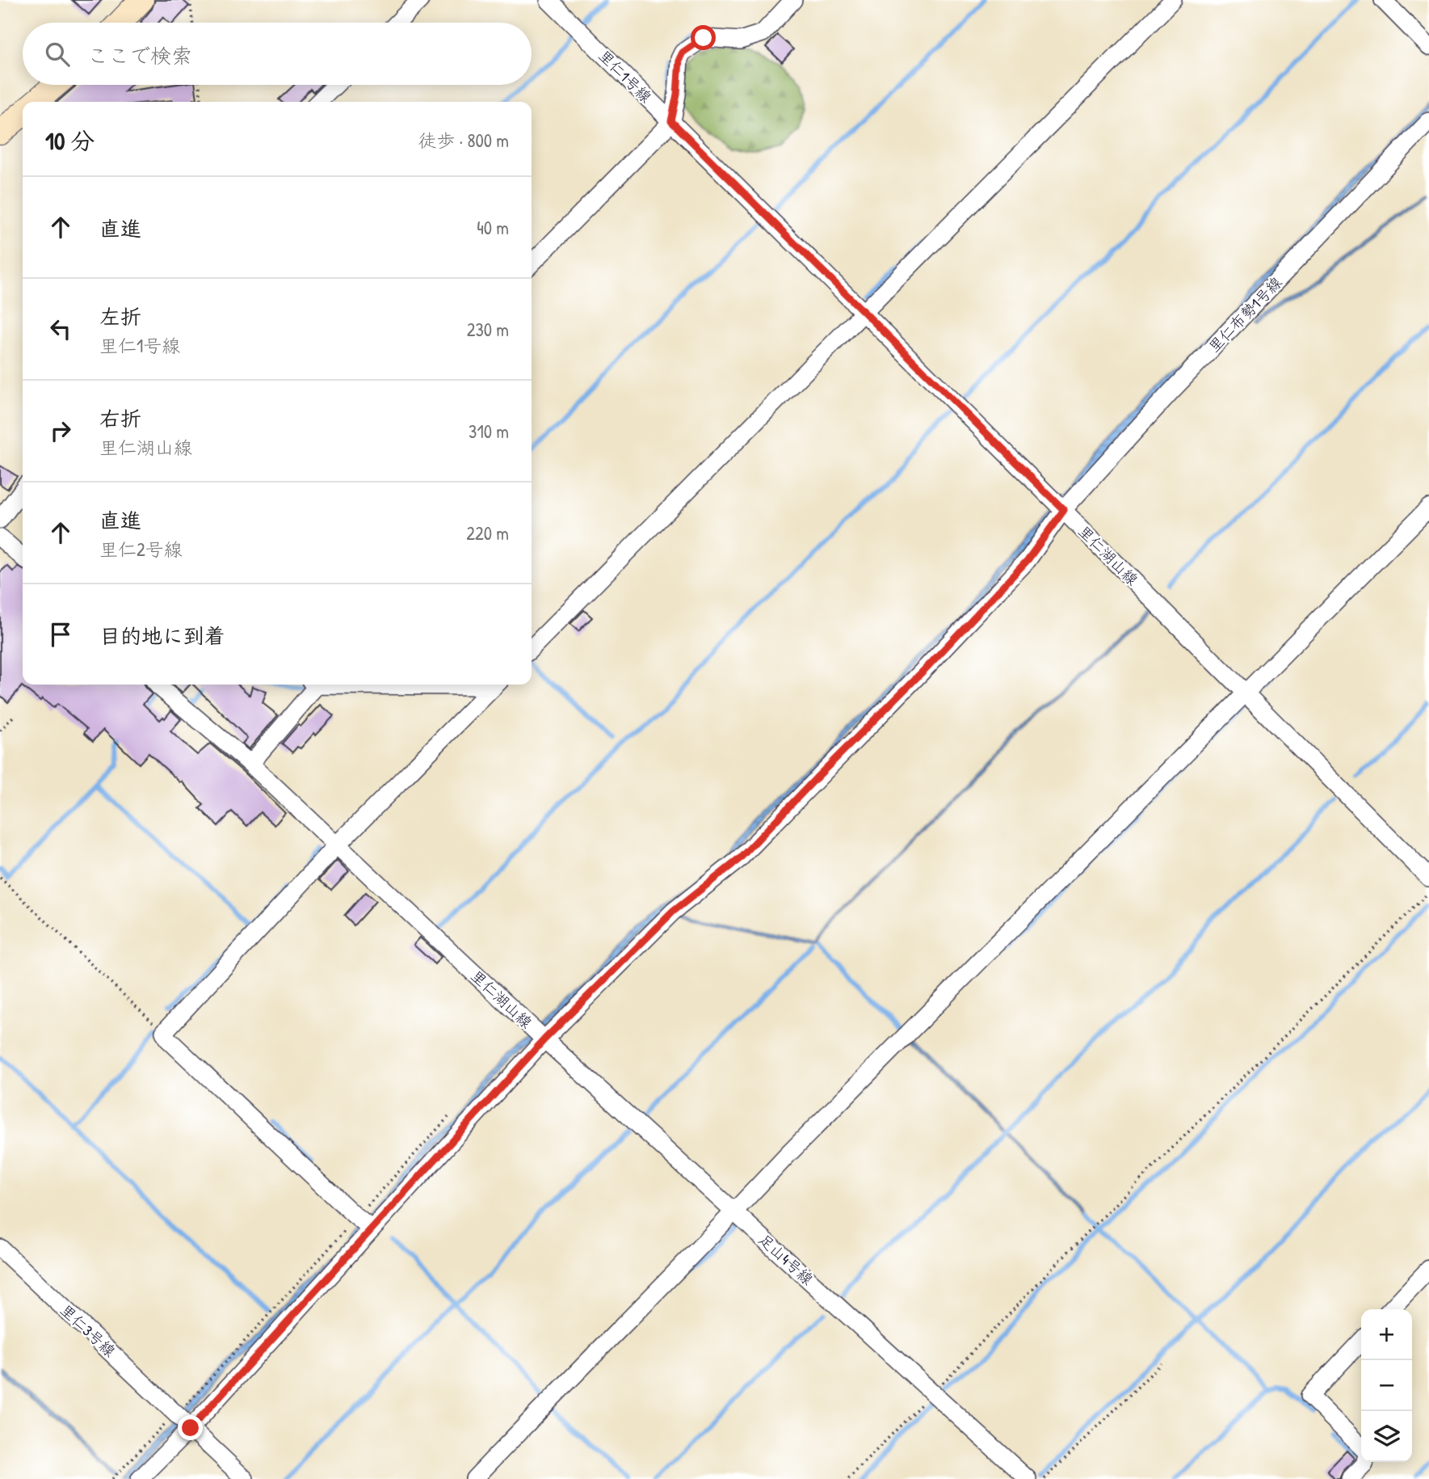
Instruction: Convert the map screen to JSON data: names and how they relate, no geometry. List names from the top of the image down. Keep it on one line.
{"streets":{"street":["里仁1号線","里仁布勢1号線","里仁湖山線","足山4号線","里仁3号線"]},"crossings":[["里仁1号線","里仁布勢1号線"],["里仁1号線","里仁湖山線"],["里仁布勢1号線","里仁湖山線"],["里仁湖山線","足山4号線"]],"page":{"search":"ここで検索","heading":["10 分","徒歩 · 800 m"],"list":[["直進","40 m"],["左折","里仁1号線","230 m"],["右折","里仁湖山線","310 m"],["直進","里仁2号線","220 m"],"目的地に到着"],"map_buttons":["+","−"]}}
